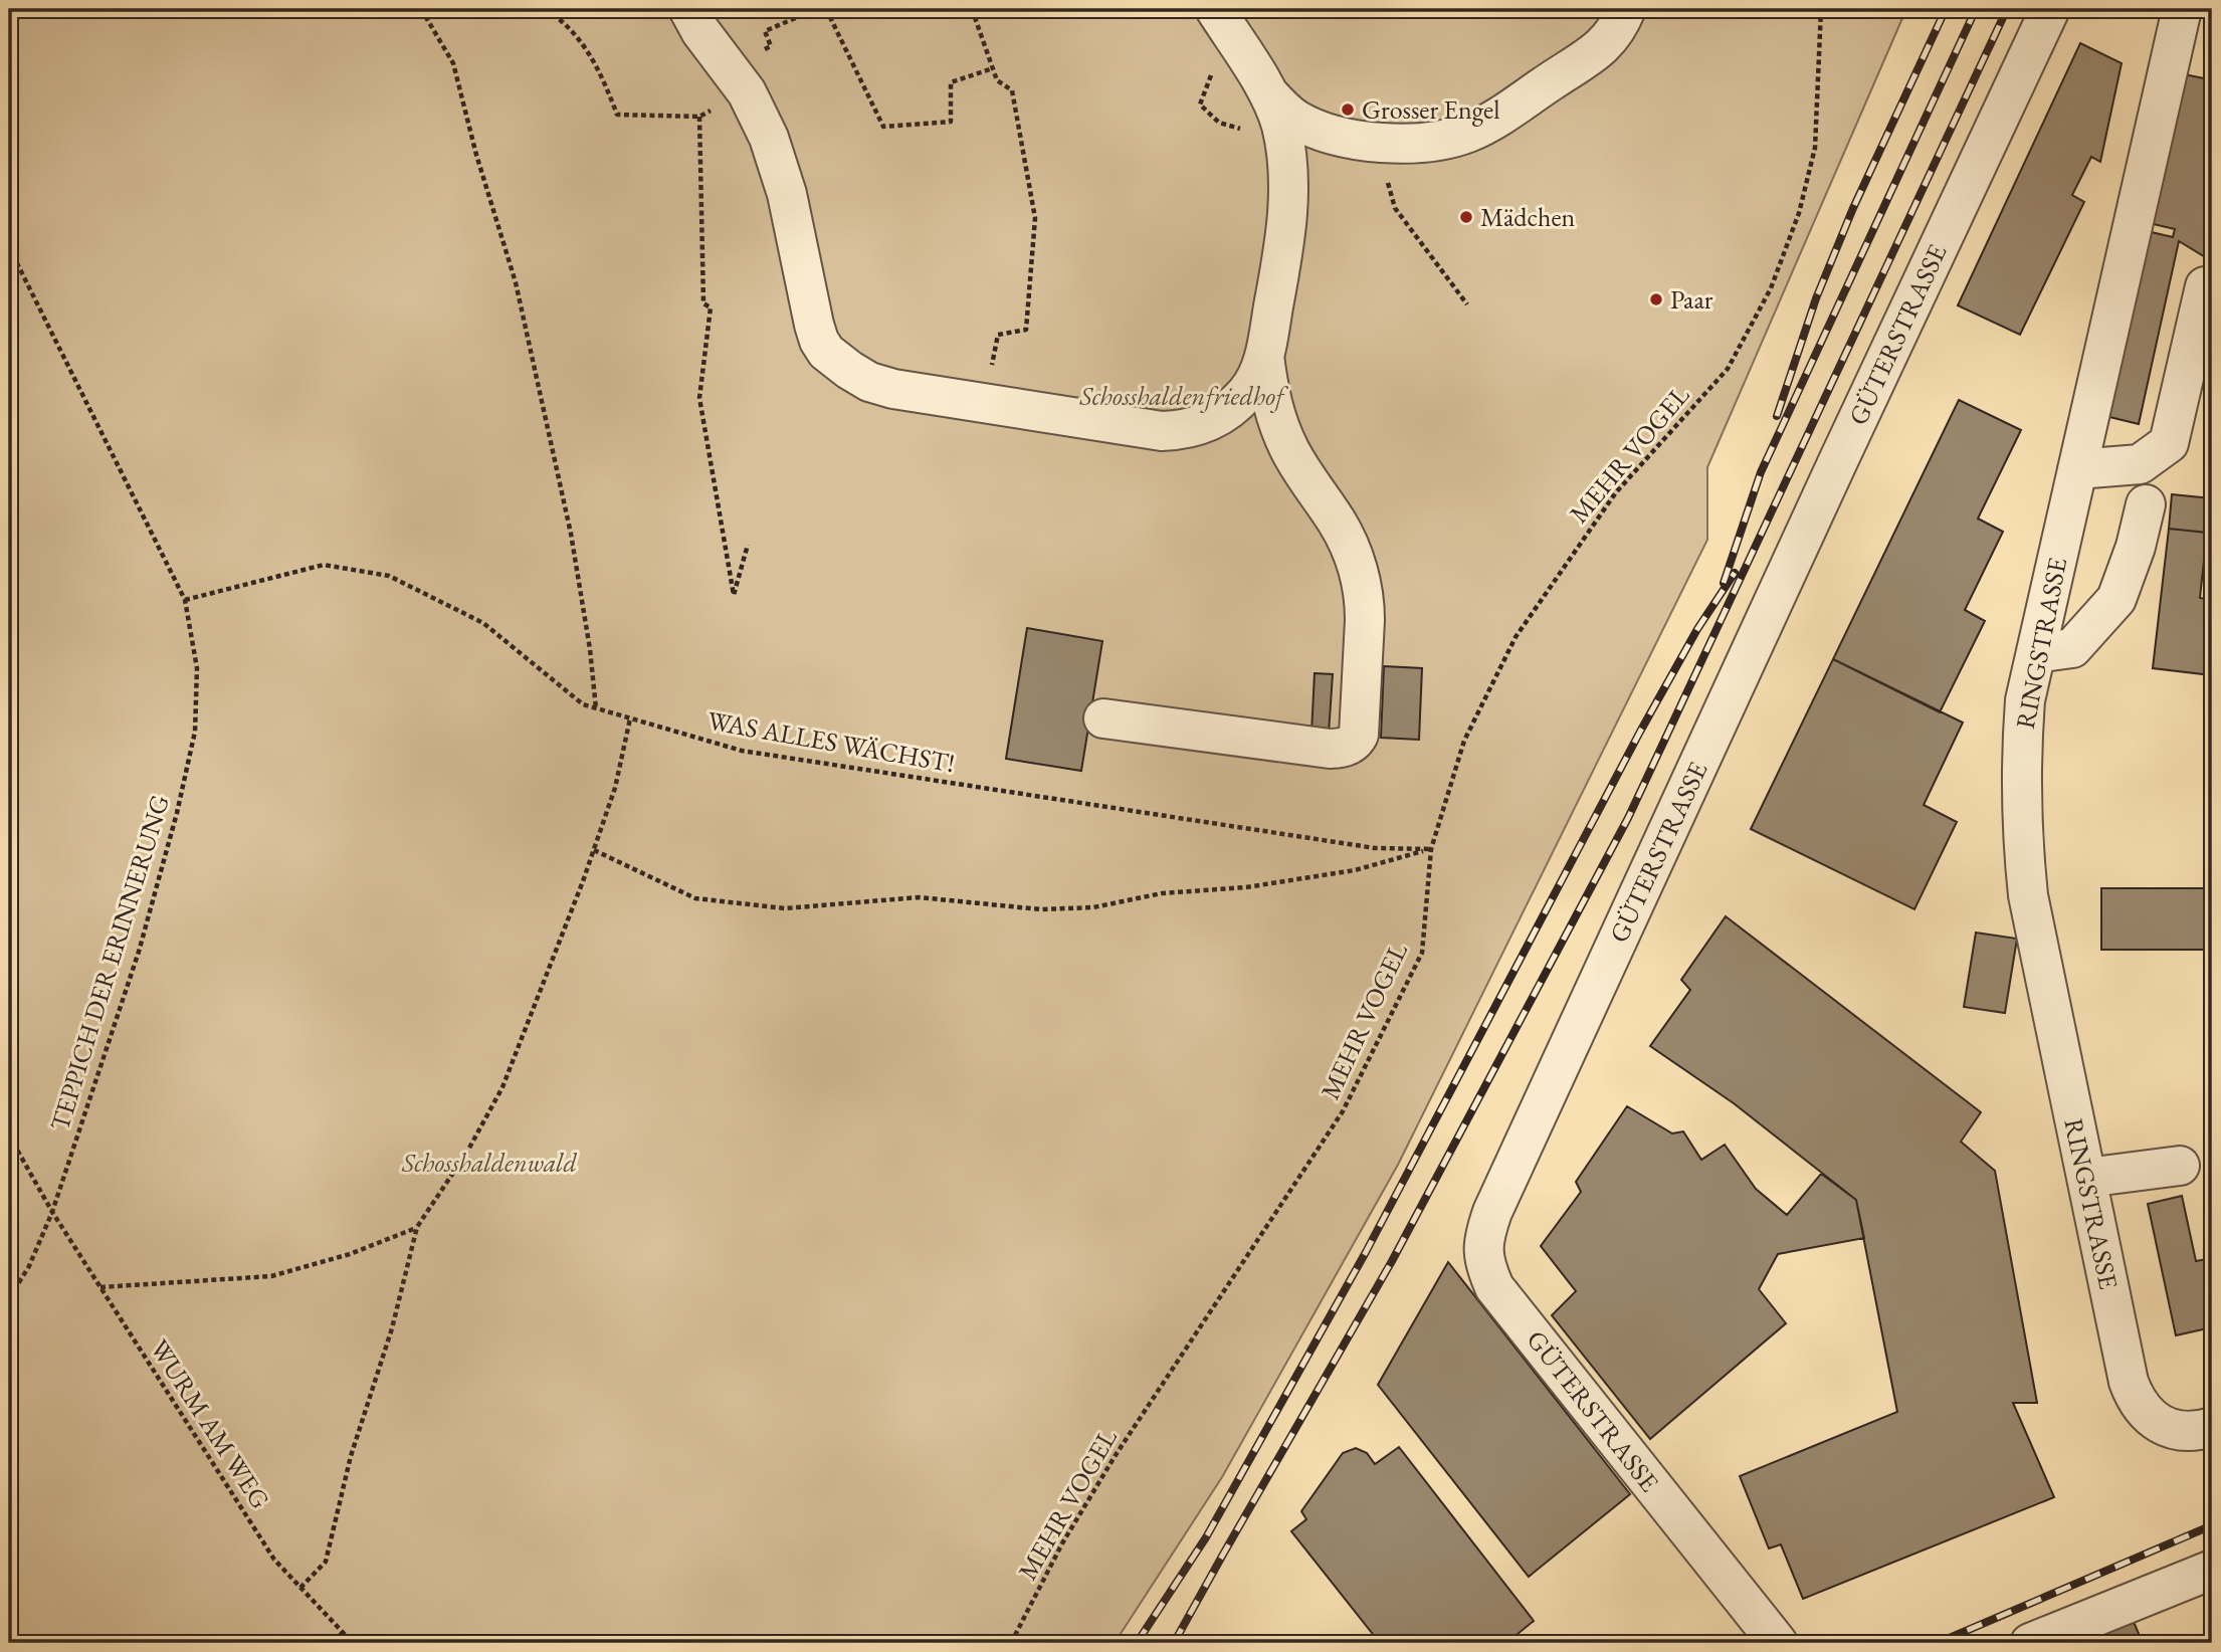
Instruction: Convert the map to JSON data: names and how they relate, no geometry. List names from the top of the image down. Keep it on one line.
{"streets":{"street":["GÜTERSTRASSE","RINGSTRASSE"],"path":["MEHR VOGEL","WAS ALLES WÄCHST!","TEPPICH DER ERINNERUNG","WURM AM WEG"]},"crossings":[["MEHR VOGEL","WAS ALLES WÄCHST!"],["WAS ALLES WÄCHST!","TEPPICH DER ERINNERUNG"],["TEPPICH DER ERINNERUNG","WURM AM WEG"]],"parks":["Schosshaldenfriedhof","Schosshaldenwald"],"places":["Grosser Engel","Mädchen","Paar"]}
